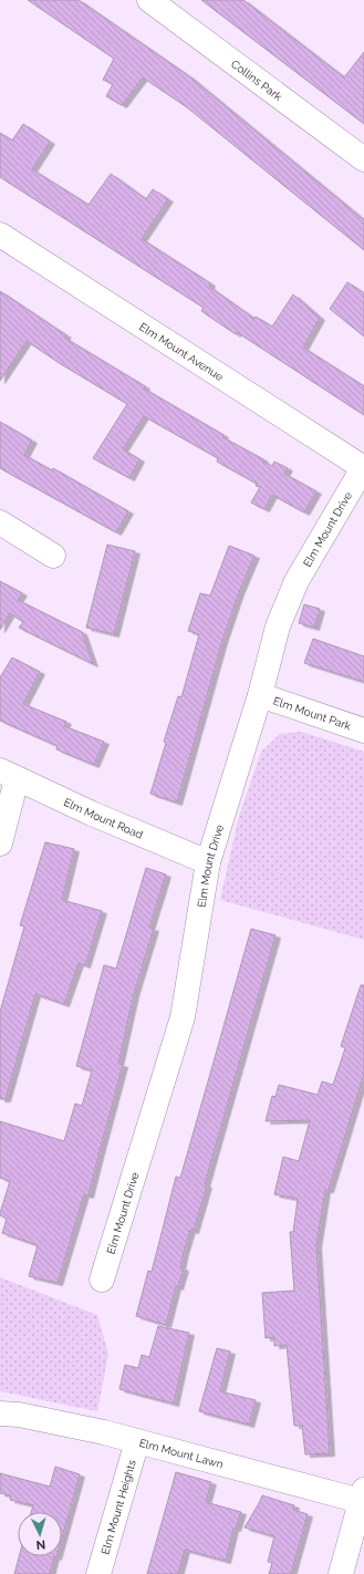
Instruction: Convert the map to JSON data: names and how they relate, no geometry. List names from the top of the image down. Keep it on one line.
{"streets":{"street":["Collins Park","Elm Mount Avenue","Elm Mount Drive","Elm Mount Park","Elm Mount Road","Elm Mount Lawn","Elm Mount Heights"]},"crossings":[["Elm Mount Avenue","Elm Mount Drive"],["Elm Mount Drive","Elm Mount Park"],["Elm Mount Drive","Elm Mount Road"],["Elm Mount Lawn","Elm Mount Heights"]],"north":"bottom"}
